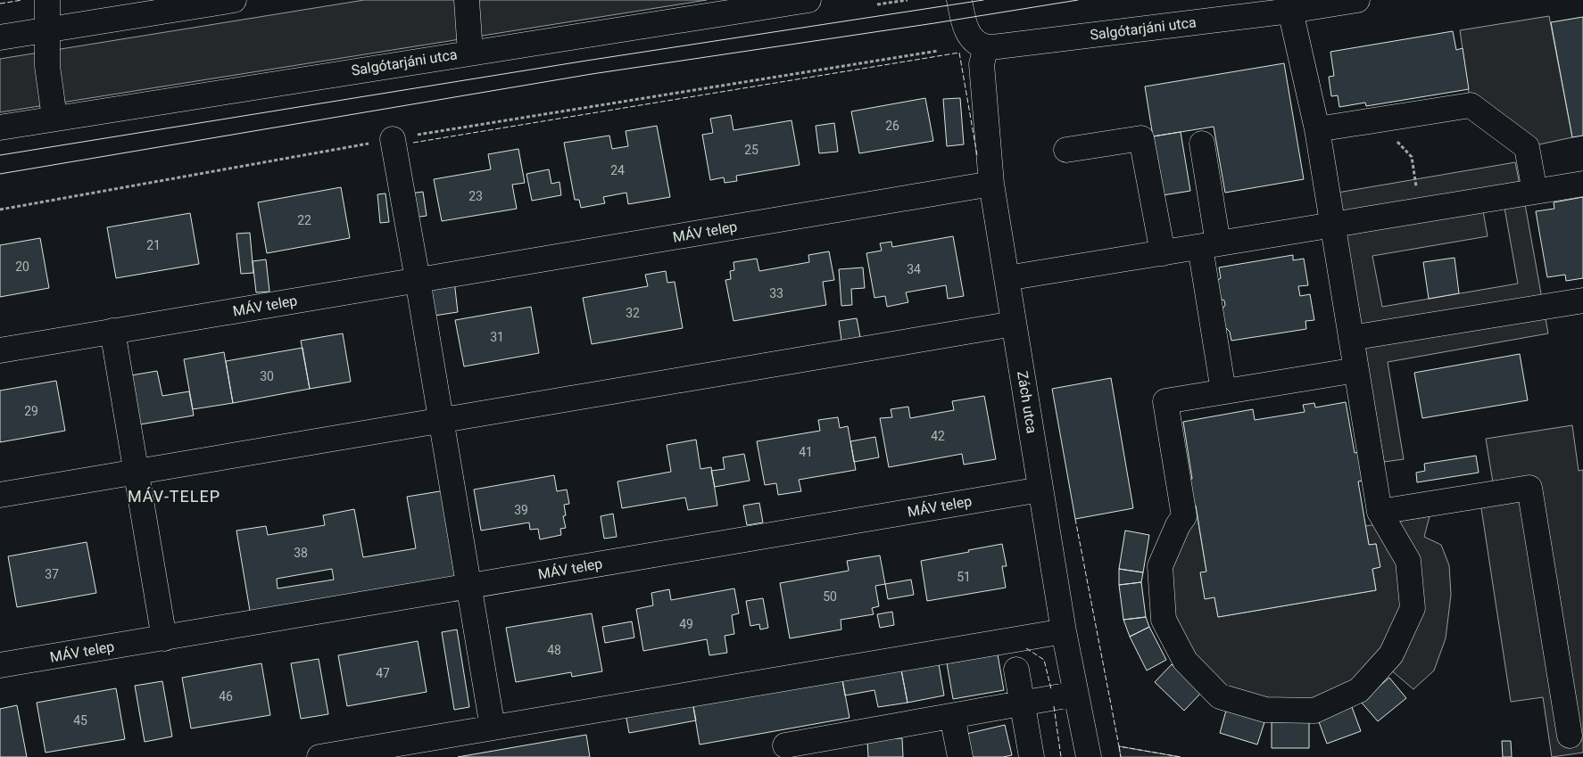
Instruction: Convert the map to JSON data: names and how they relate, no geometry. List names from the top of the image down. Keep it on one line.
{"streets":{"street":["Salgótarjáni utca","MÁV telep","Zách utca"]},"crossings":[["Salgótarjáni utca","Zách utca"],["MÁV telep","Zách utca"]],"districts":["MÁV-TELEP"],"house_numbers":["26","25","24","23","22","21","20","34","33","32","31","30","29","42","41","39","38","37","51","50","49","48","47","46","45"]}
